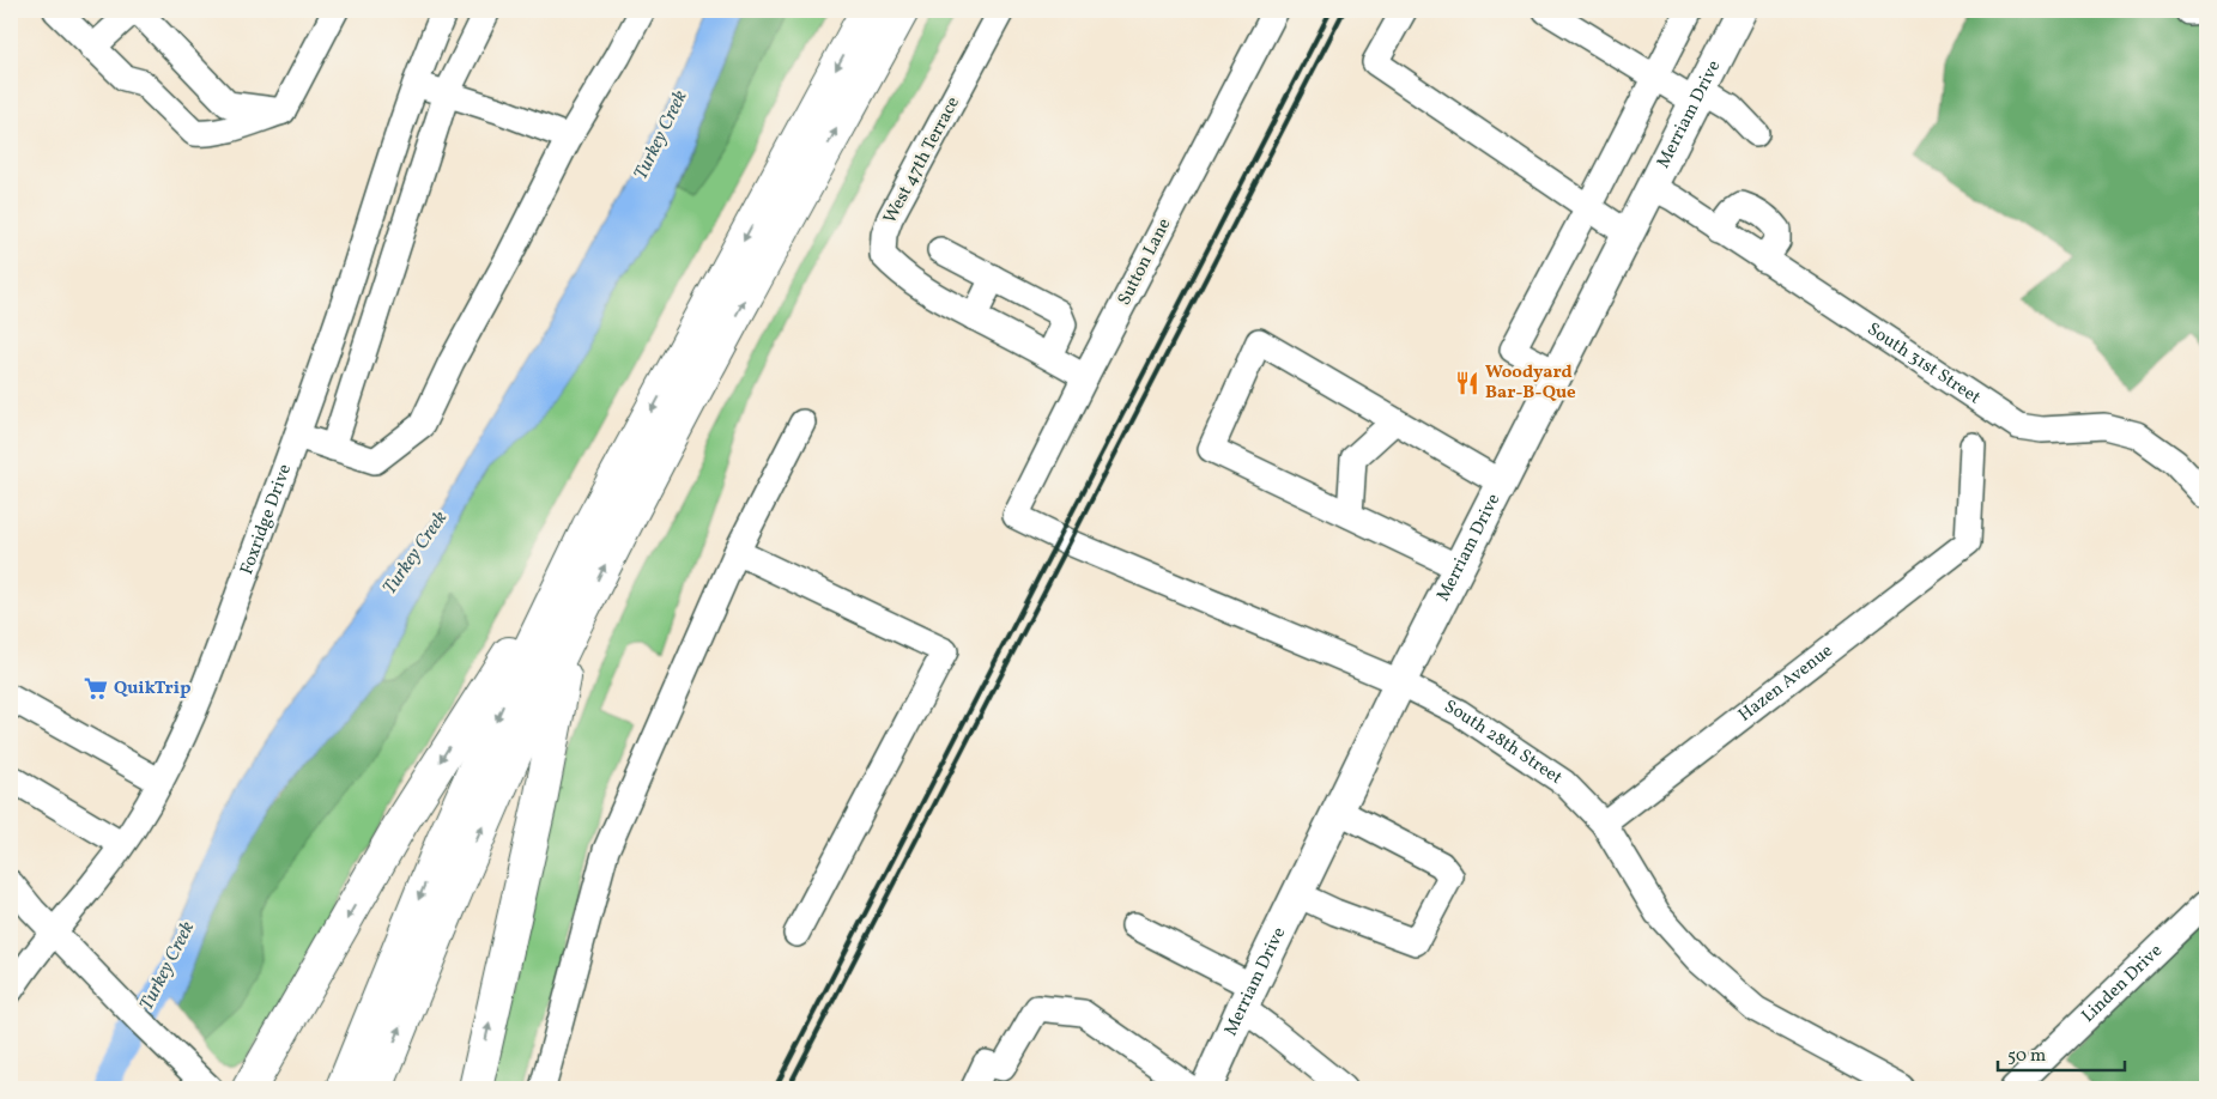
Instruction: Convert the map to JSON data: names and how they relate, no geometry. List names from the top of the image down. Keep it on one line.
{"streets":{"main road":["Merriam Drive"],"street":["West 47th Terrace","Sutton Lane","South 31st Street","Foxridge Drive","Hazen Avenue","South 28th Street","Linden Drive"]},"crossings":[["Merriam Drive","South 31st Street"],["Merriam Drive","South 28th Street"],["West 47th Terrace","Sutton Lane"],["Sutton Lane","South 28th Street"],["Hazen Avenue","South 28th Street"]],"water":["Turkey Creek"],"places":{"restaurant":["Woodyard Bar-B-Que"],"supermarket":["QuikTrip"]},"scale_bar":"50 m"}
